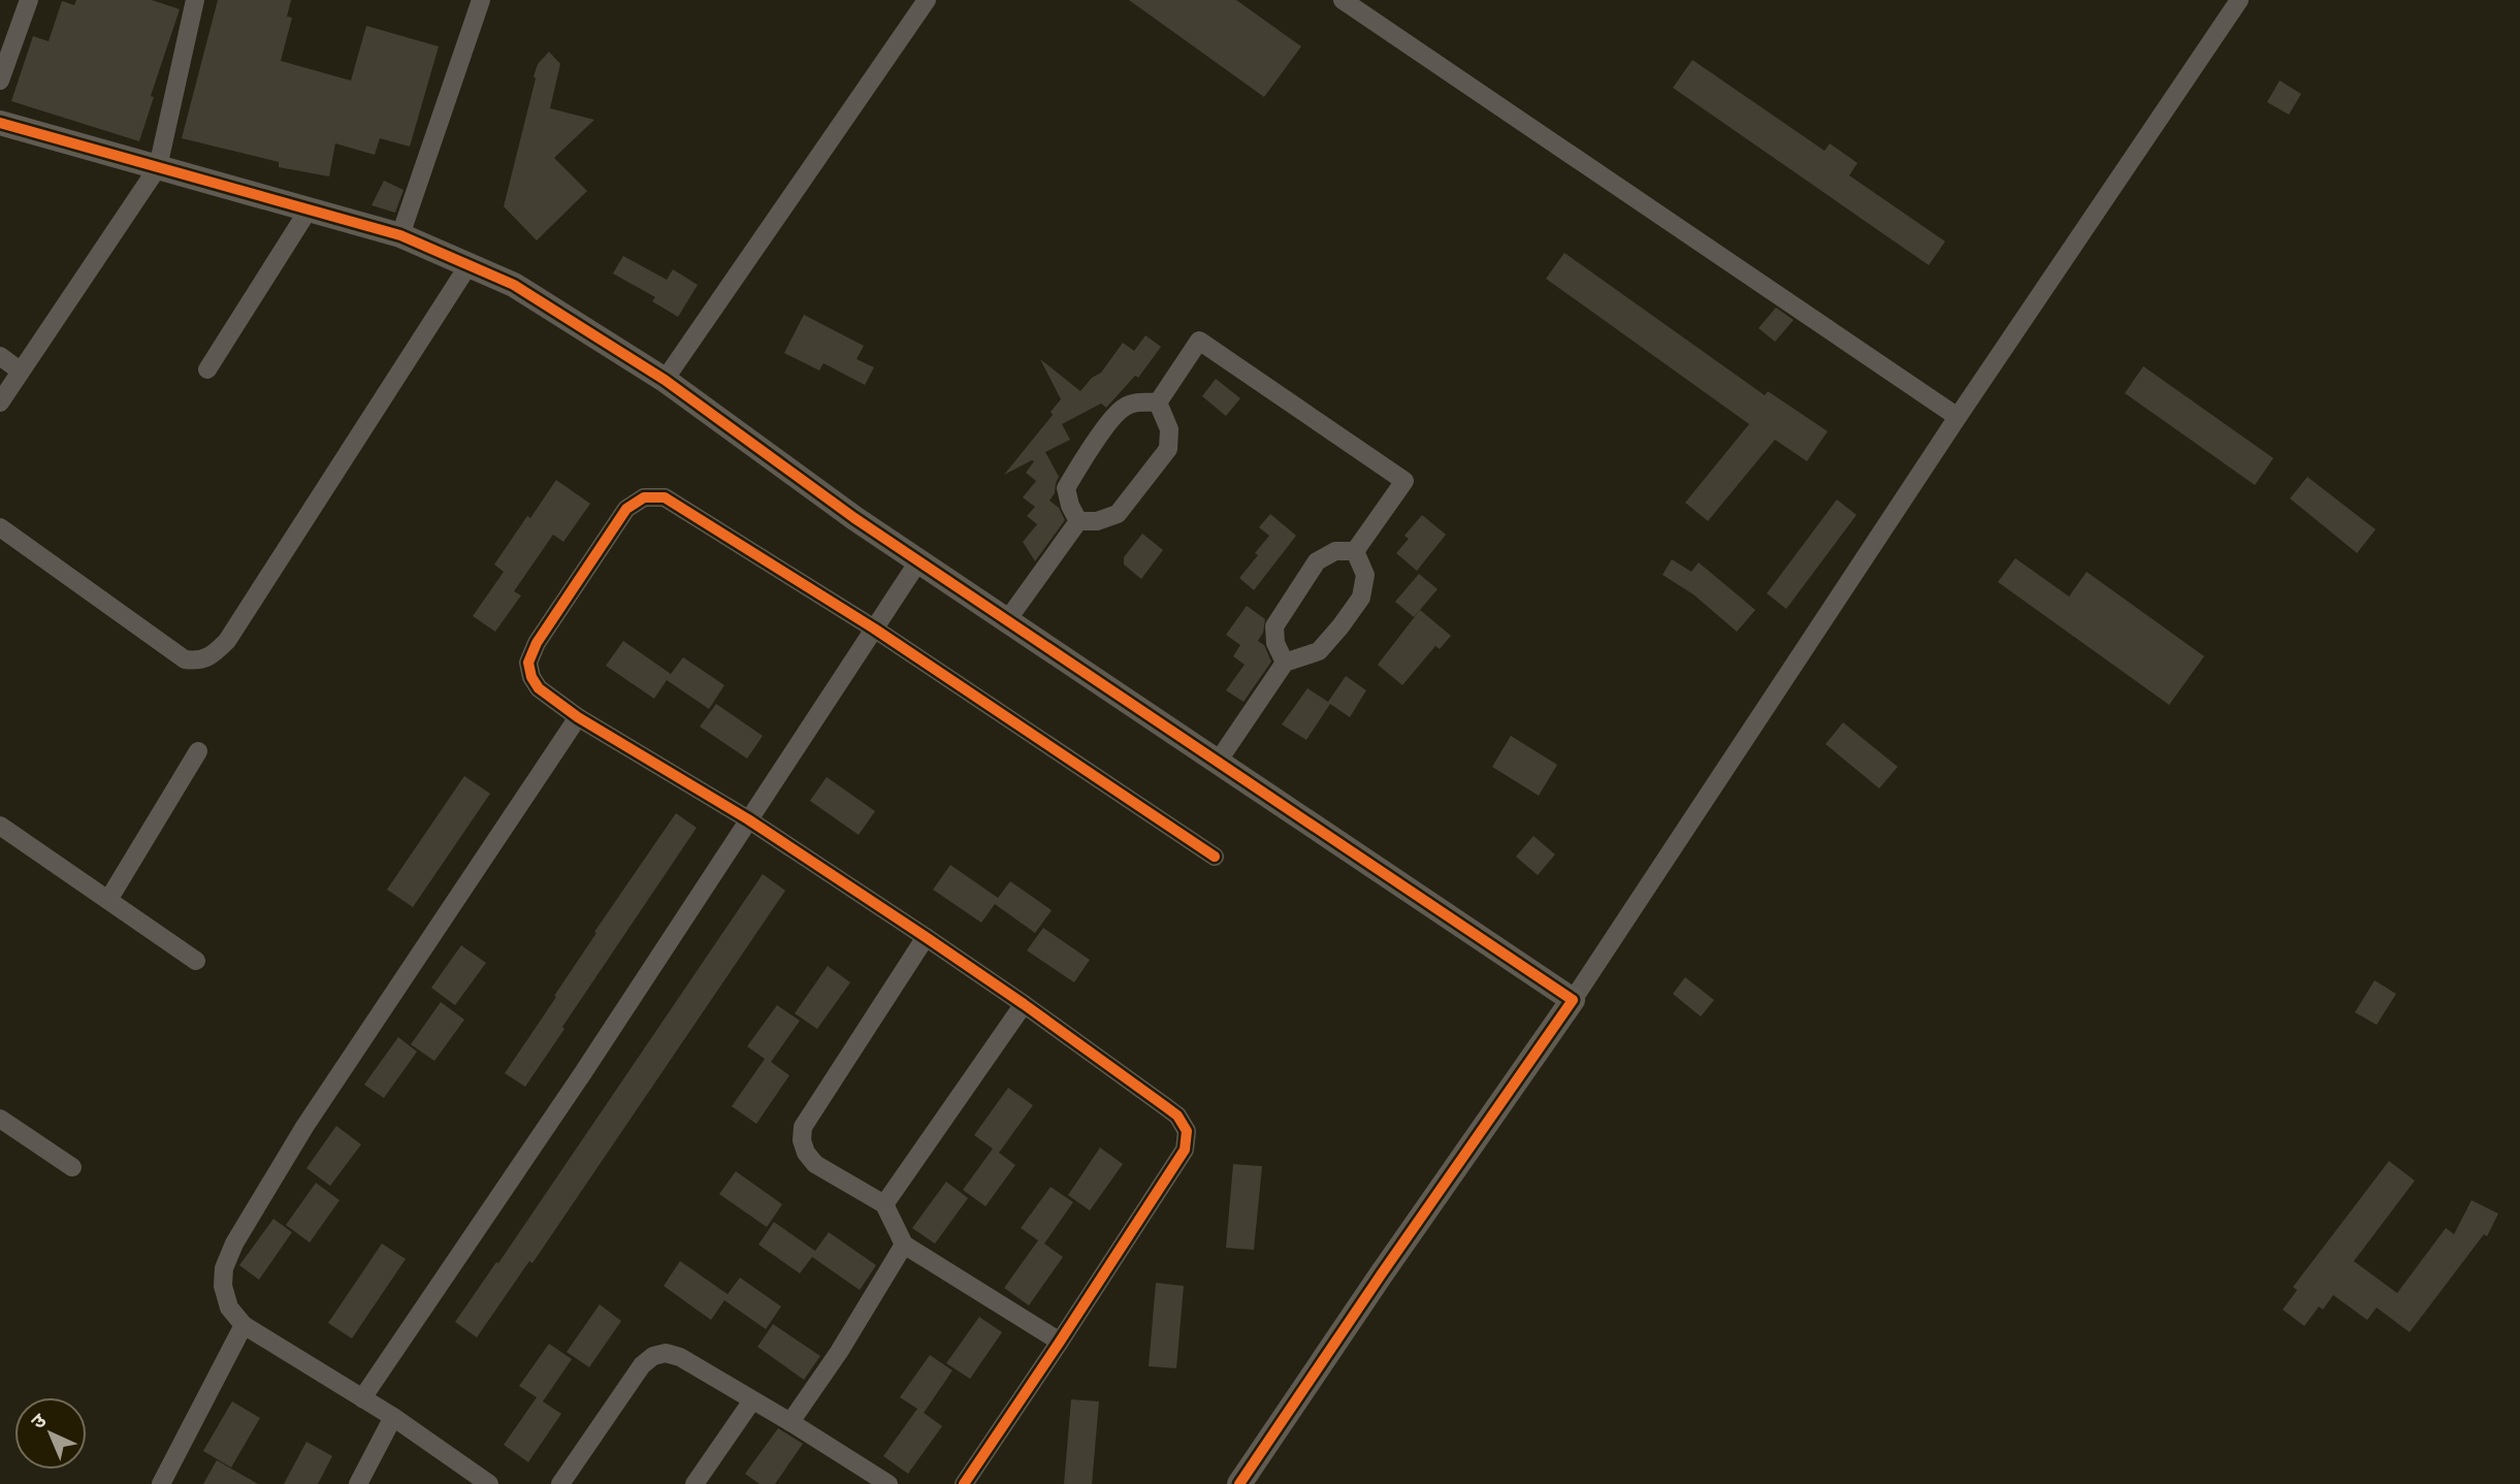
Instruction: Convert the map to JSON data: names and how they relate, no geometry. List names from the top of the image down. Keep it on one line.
{"north":"top left"}
